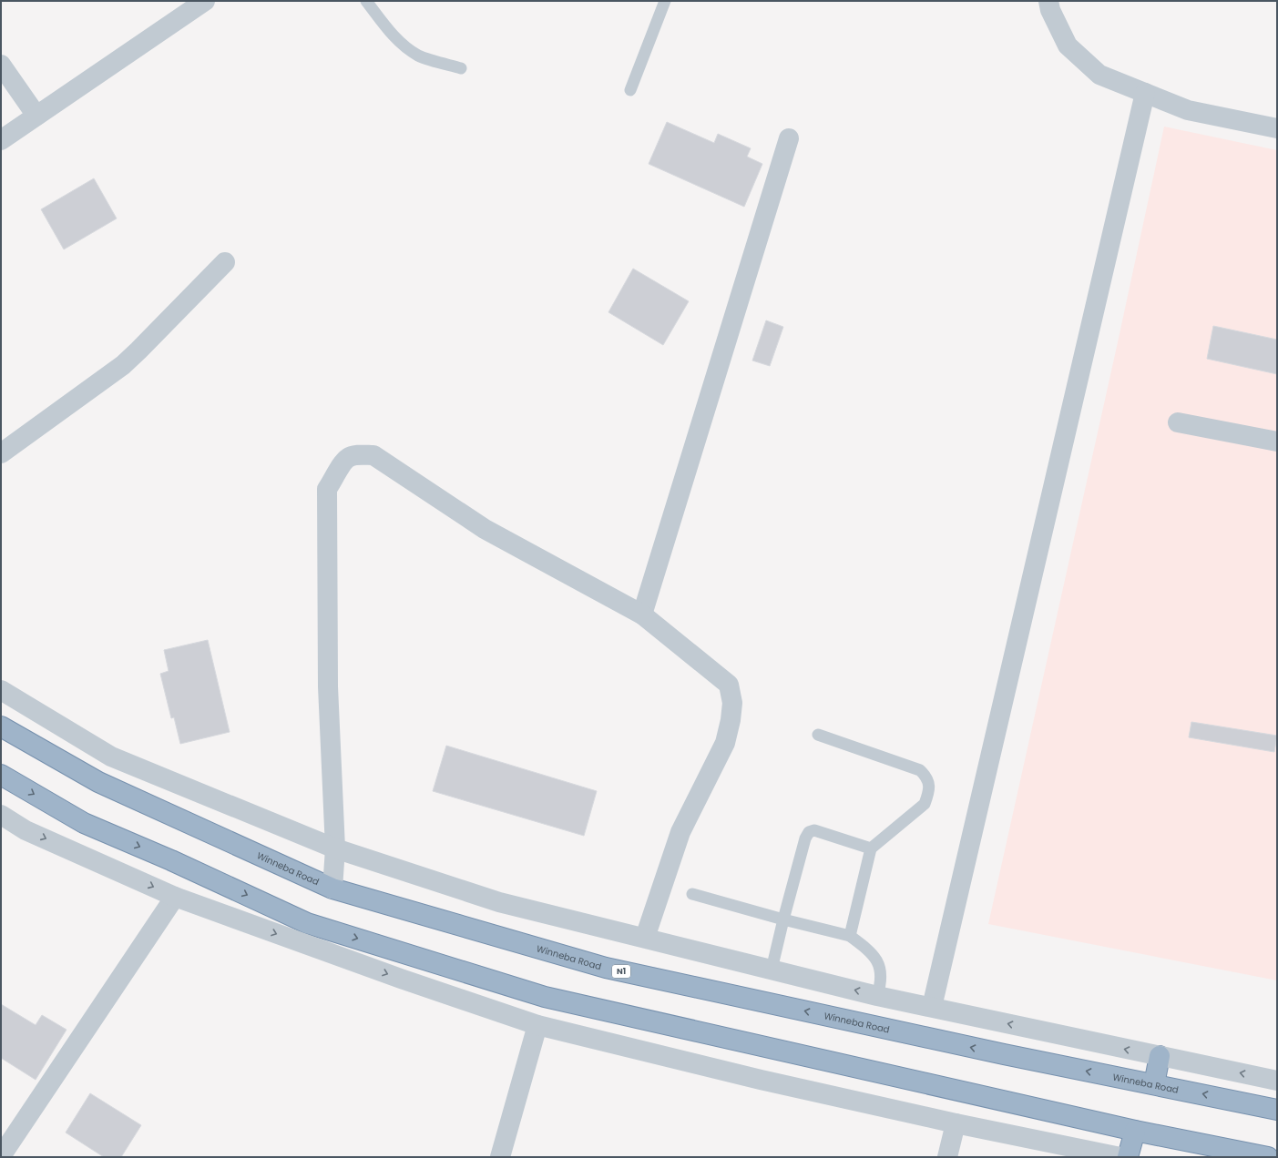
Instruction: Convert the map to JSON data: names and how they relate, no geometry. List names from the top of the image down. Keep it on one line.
{"streets":{"highway":["Winneba Road","N1"]}}
